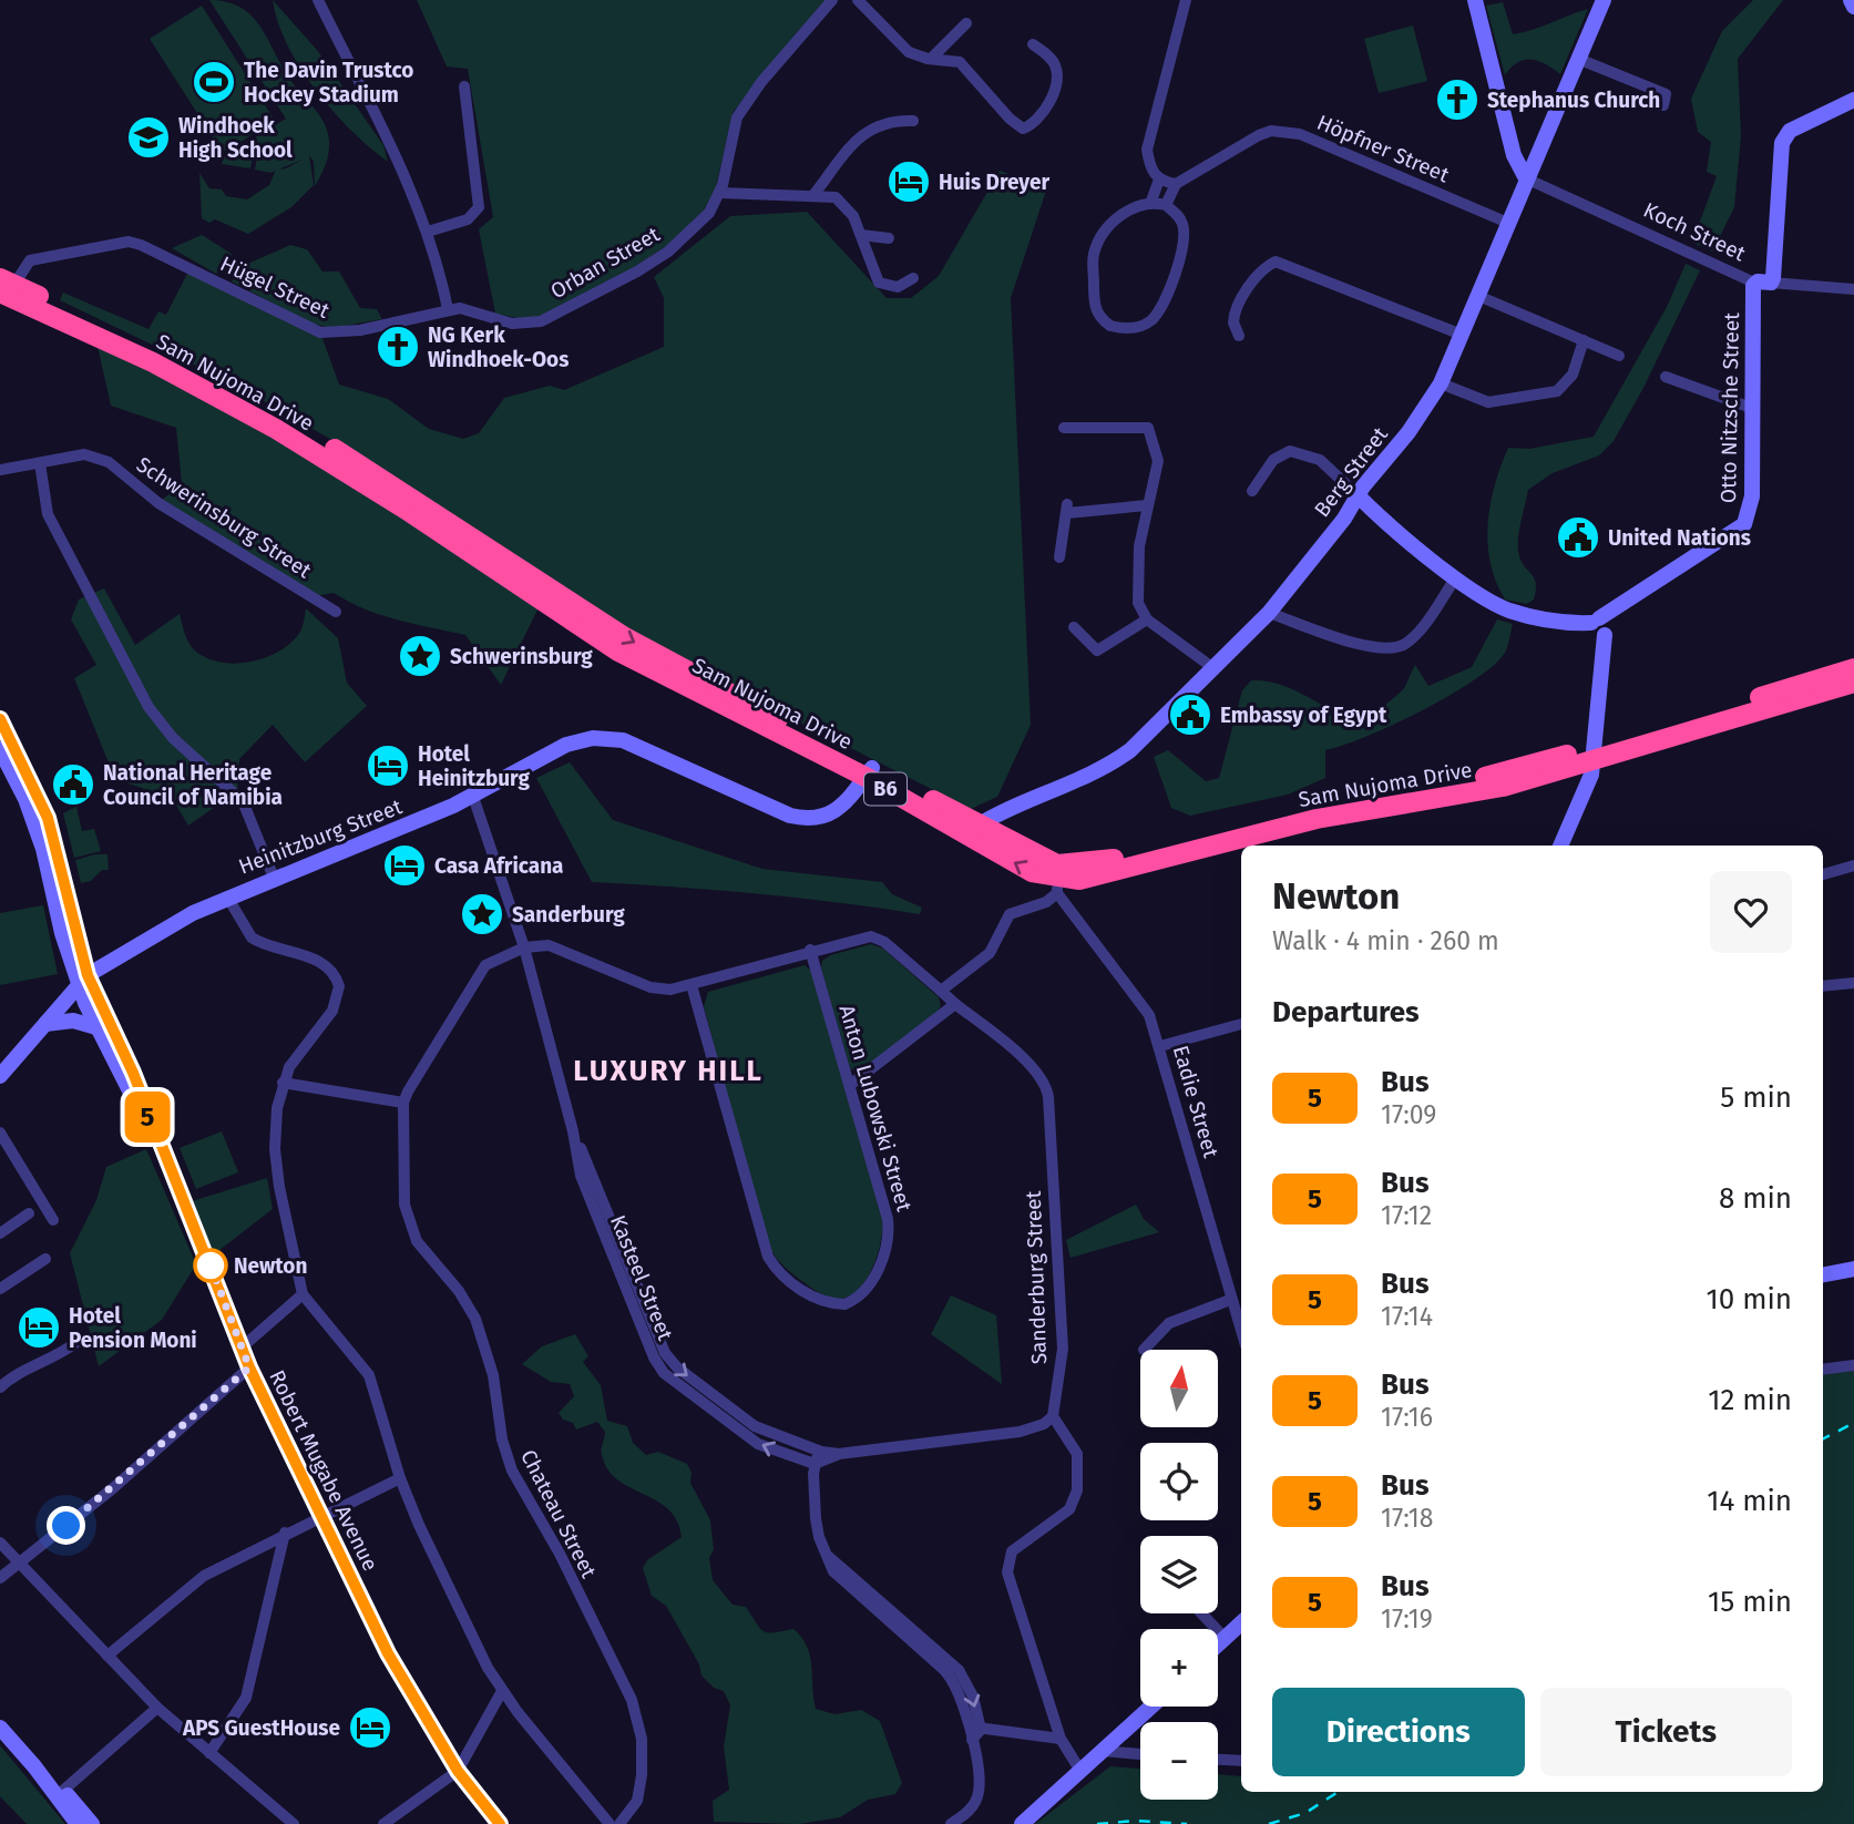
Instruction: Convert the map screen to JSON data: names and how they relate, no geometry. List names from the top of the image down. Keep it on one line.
{"streets":{"highway":["Sam Nujoma Drive","B6"],"street":["Höpfner Street","Koch Street","Orban Street","Hügel Street","Otto Nitzsche Street","Berg Street","Schwerinsburg Street","Heinitzburg Street","Eadie Street","Anton Lubowski Street","Kasteel Street","Sanderburg Street","Robert Mugabe Avenue","Chateau Street"]},"crossings":[["Höpfner Street","Berg Street"],["Koch Street","Otto Nitzsche Street"],["Koch Street","Berg Street"],["Orban Street","Hügel Street"],["Hügel Street","Sam Nujoma Drive"],["Sam Nujoma Drive","Berg Street"],["Sam Nujoma Drive","Heinitzburg Street"],["Sam Nujoma Drive","Eadie Street"],["Heinitzburg Street","Kasteel Street"],["Heinitzburg Street","Robert Mugabe Avenue"],["Kasteel Street","Sanderburg Street"]],"districts":["LUXURY HILL"],"places":{"sports":["The Davin Trustco Hockey Stadium"],"church":["Stephanus Church","NG Kerk Windhoek-Oos"],"school or university":["Windhoek High School"],"hotel":["Huis Dreyer","Hotel Heinitzburg","Casa Africana","Hotel Pension Moni","APS GuestHouse"],"public building":["United Nations","Embassy of Egypt","National Heritage Council of Namibia"],"place":["Schwerinsburg","Sanderburg"],"other":["Newton"]},"lines":["bus line 5"],"north":"top","page":{"on_map":"5","heading":[["Newton","Walk · 4 min · 260 m"],"Departures"],"list":[{"mark":"5","name":"Bus","note":"17:09","value":"5 min"},{"mark":"5","name":"Bus","note":"17:12","value":"8 min"},{"mark":"5","name":"Bus","note":"17:14","value":"10 min"},{"mark":"5","name":"Bus","note":"17:16","value":"12 min"},{"mark":"5","name":"Bus","note":"17:18","value":"14 min"},{"mark":"5","name":"Bus","note":"17:19","value":"15 min"}],"map_buttons":["+","−"],"buttons":["Directions","Tickets"]}}
